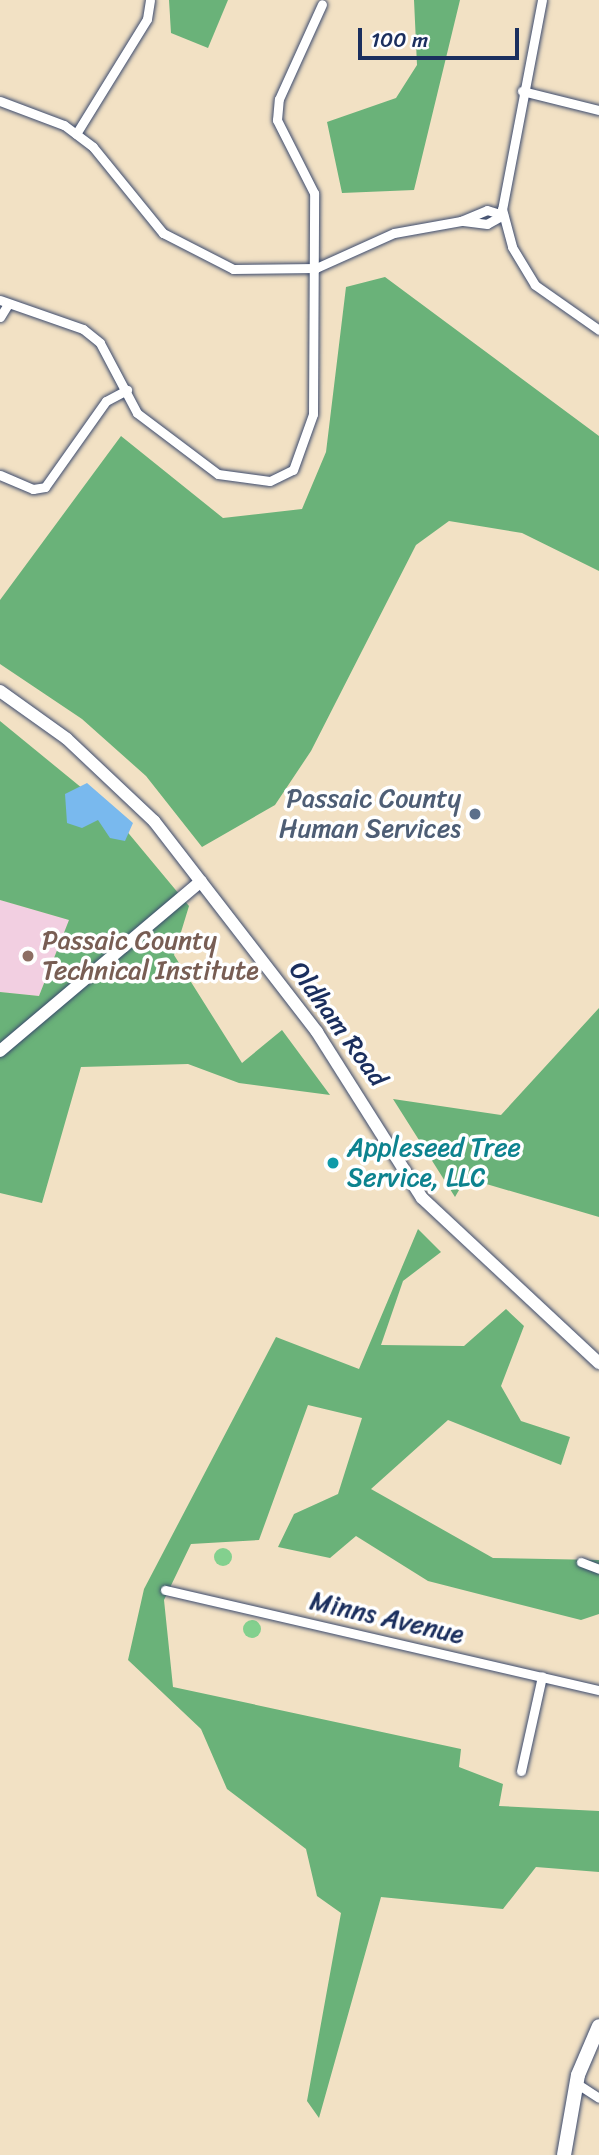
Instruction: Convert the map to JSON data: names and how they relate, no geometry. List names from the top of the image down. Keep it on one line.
{"streets":{"street":["Oldham Road","Minns Avenue"]},"places":["Passaic County Human Services","Passaic County Technical Institute","Appleseed Tree Service, LLC"],"scale_bar":"100 m"}
